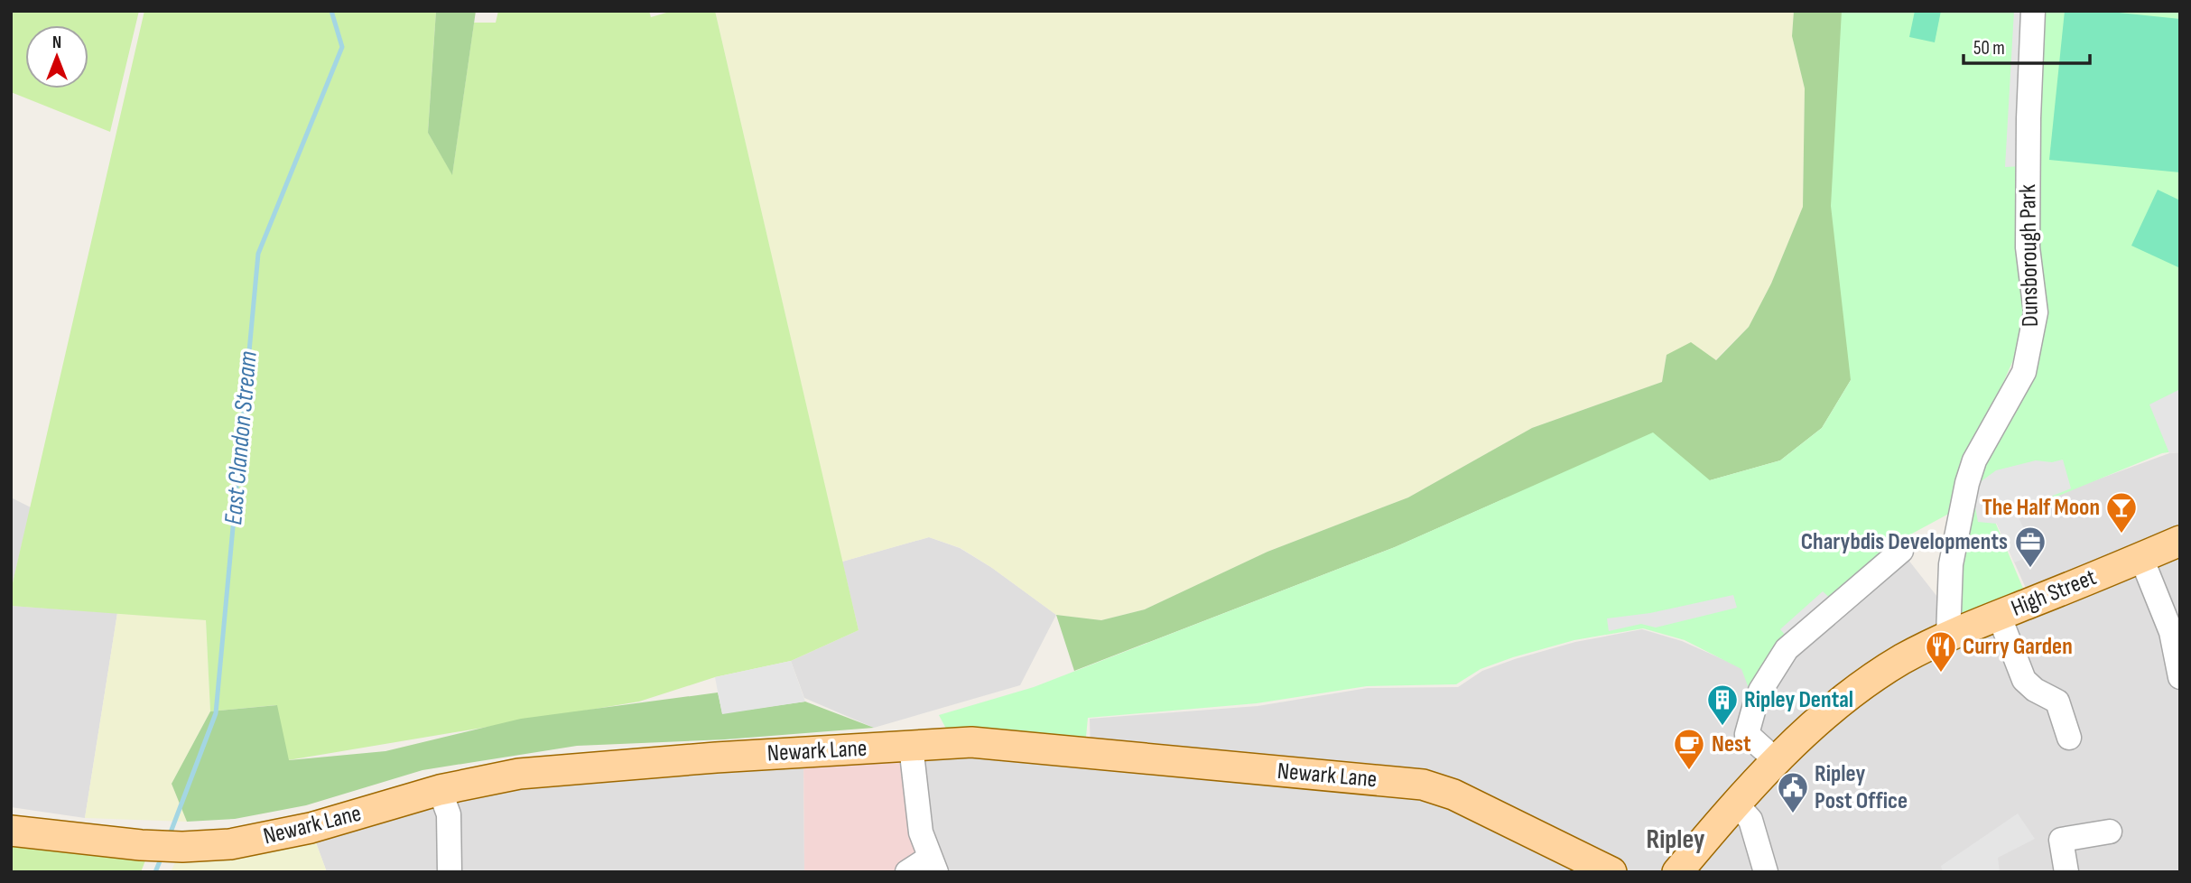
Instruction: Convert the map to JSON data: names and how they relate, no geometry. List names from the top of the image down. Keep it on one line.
{"streets":{"main road":["High Street","Newark Lane"],"street":["Dunsborough Park"]},"crossings":[["Dunsborough Park","High Street"]],"districts":["Ripley"],"water":["East Clandon Stream"],"places":{"bar":["The Half Moon"],"office":["Charybdis Developments"],"restaurant":["Curry Garden"],"building":["Ripley Dental"],"cafe":["Nest"],"public building":["Ripley Post Office"]},"scale_bar":"50 m","north":"top"}
